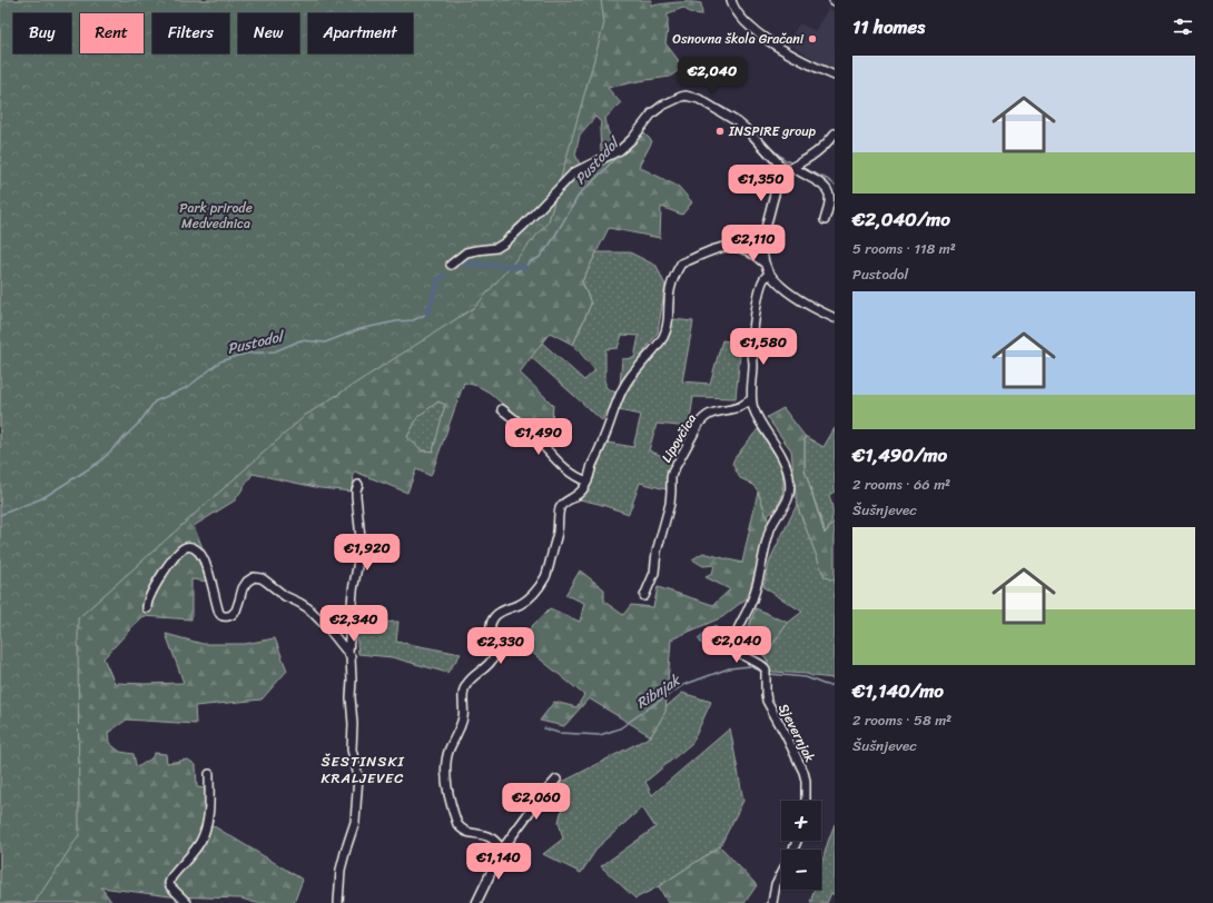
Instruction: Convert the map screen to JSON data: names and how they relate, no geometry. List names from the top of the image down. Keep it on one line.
{"streets":{"street":["Lipovčica","Sjevernjak"]},"crossings":[["Lipovčica","Sjevernjak"]],"districts":["ŠESTINSKI KRALJEVEC"],"water":["Pustodol","Ribnjak"],"parks":["Park prirode Medvednica"],"places":["Osnovna škola Gračani","INSPIRE group"],"page":{"heading":"11 homes","chip":["Buy","Rent","Filters","New","Apartment"],"list":[{"name":"€2,040/mo","note":"5 rooms · 118 m² · Pustodol"},{"name":"€1,490/mo","note":"2 rooms · 66 m² · Šušnjevec"},{"name":"€1,140/mo","note":"2 rooms · 58 m² · Šušnjevec"}],"price":["€2,040","€1,350","€2,110","€1,580","€1,490","€1,920","€2,340","€2,040","€2,330","€2,060","€1,140"],"map_buttons":["+","−"]}}
